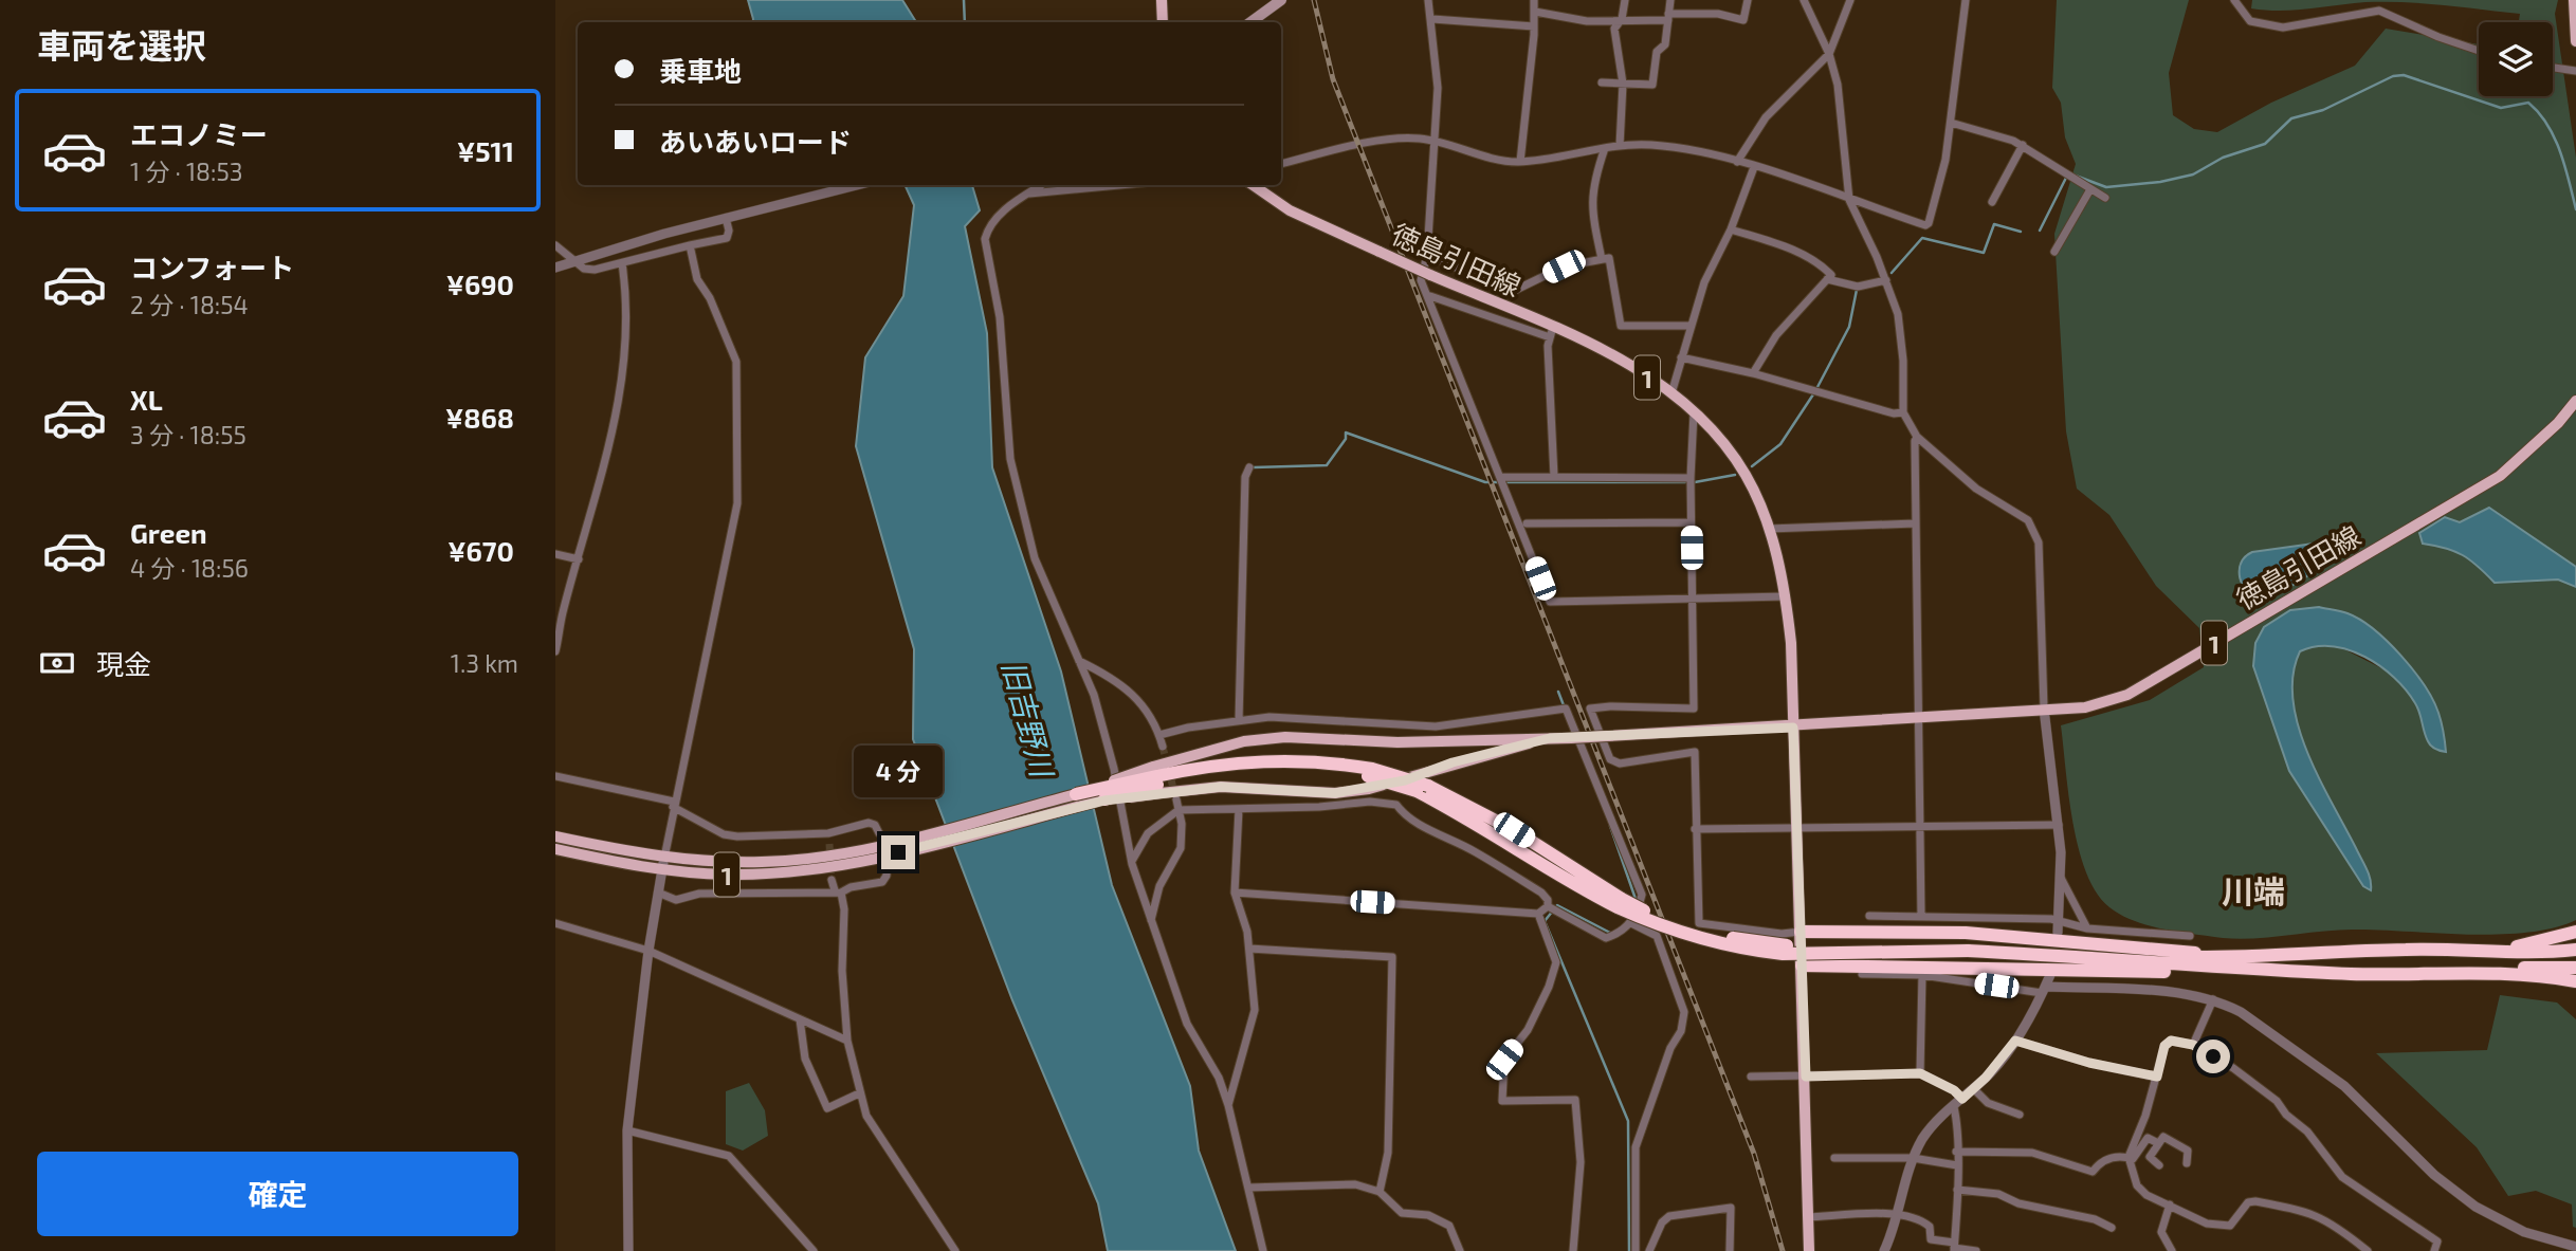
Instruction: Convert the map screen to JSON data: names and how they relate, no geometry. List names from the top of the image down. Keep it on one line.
{"streets":{"main road":["徳島引田線","1"]},"districts":["川端"],"water":["旧吉野川"],"page":{"heading":"車両を選択","banner":["乗車地","あいあいロード"],"list":[{"name":"エコノミー","note":"1 分 · 18:53","value":"¥511"},{"name":"コンフォート","note":"2 分 · 18:54","value":"¥690"},{"name":"XL","note":"3 分 · 18:55","value":"¥868"},{"name":"Green","note":"4 分 · 18:56","value":"¥670"}],"pay":["現金","1.3 km"],"bubble":"4 分","buttons":"確定"}}
